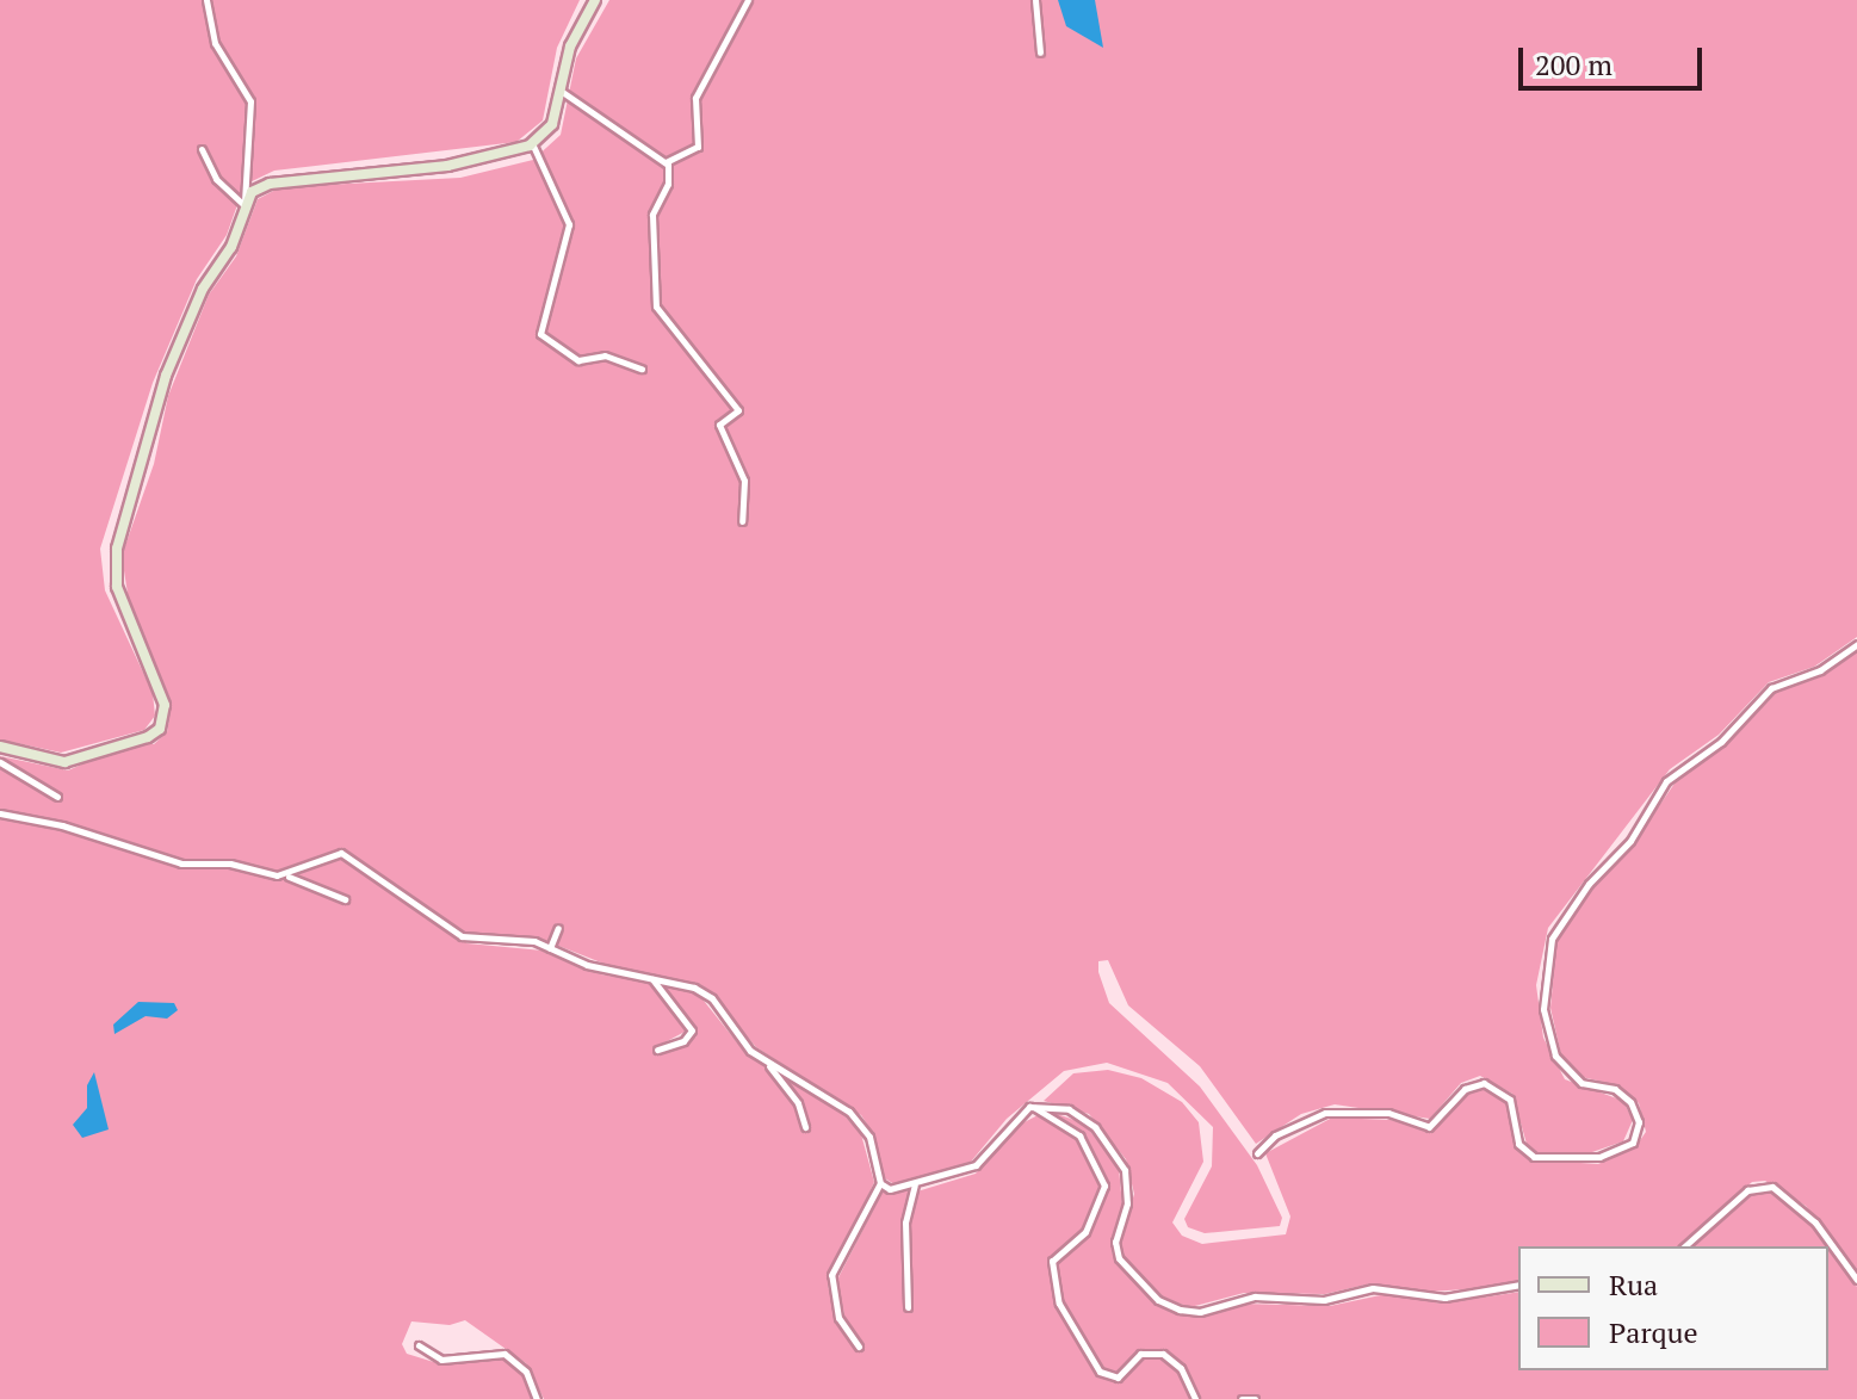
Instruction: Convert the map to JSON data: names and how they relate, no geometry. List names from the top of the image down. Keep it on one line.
{"legend":["Rua","Parque"],"scale_bar":"200 m"}
